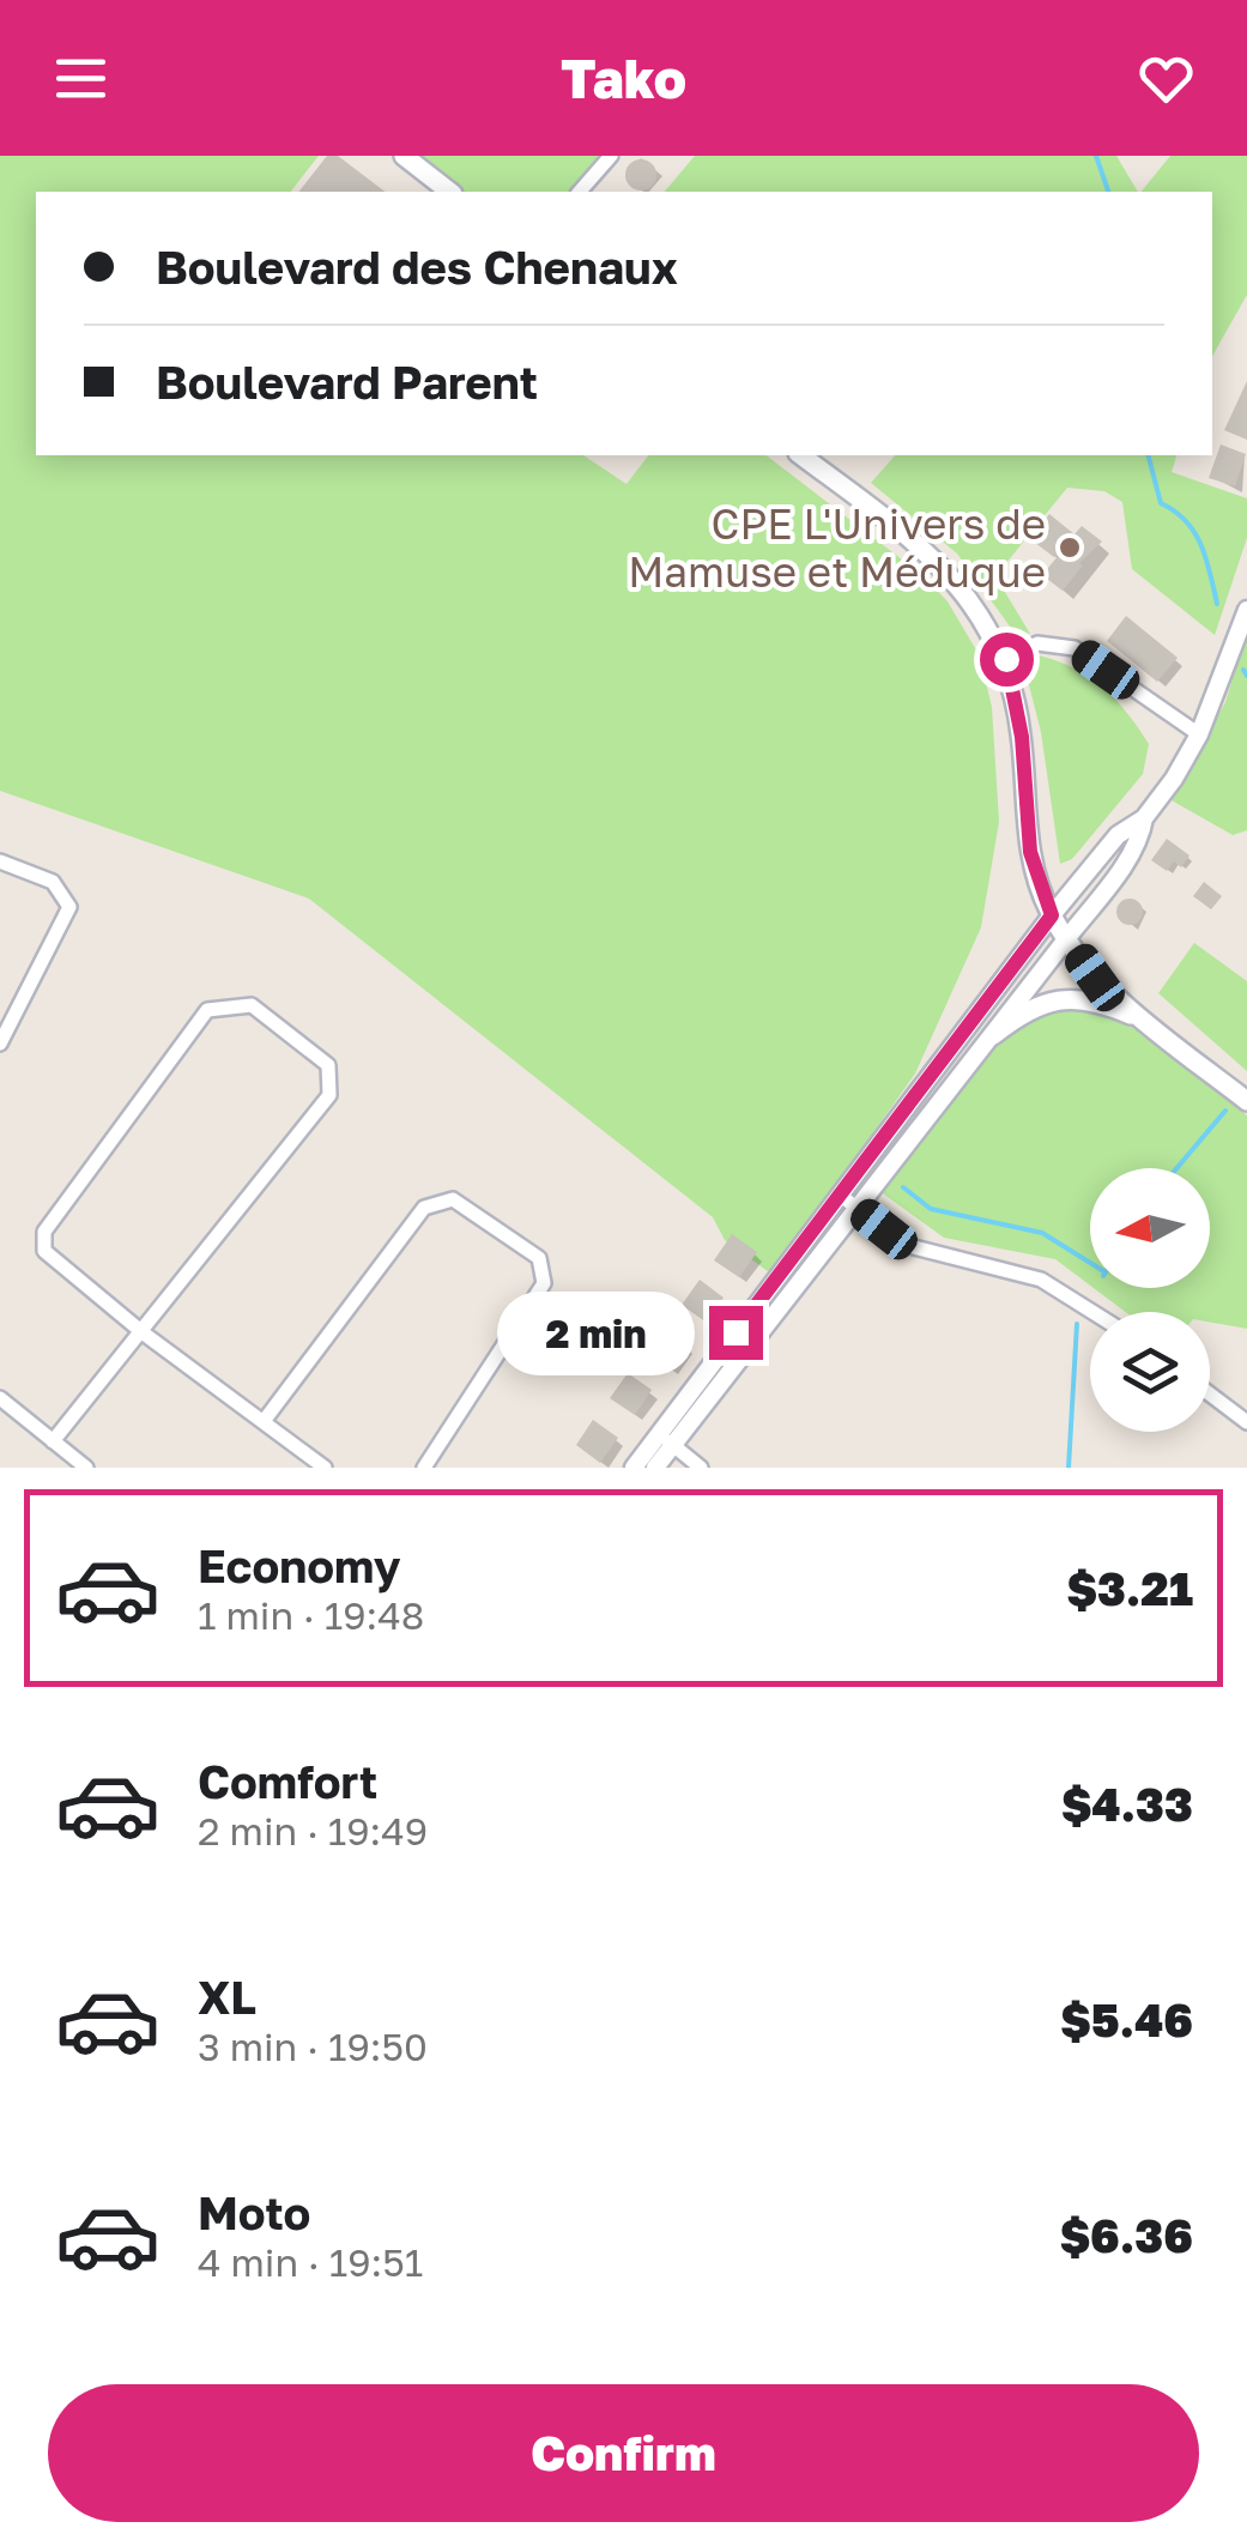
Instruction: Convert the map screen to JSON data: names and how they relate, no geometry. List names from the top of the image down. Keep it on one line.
{"places":["CPE L'Univers de Mamuse et Méduque"],"north":"left","page":{"header":"Tako","banner":["Boulevard des Chenaux","Boulevard Parent"],"bubble":"2 min","list":[{"name":"Economy","note":"1 min · 19:48","value":"$3.21"},{"name":"Comfort","note":"2 min · 19:49","value":"$4.33"},{"name":"XL","note":"3 min · 19:50","value":"$5.46"},{"name":"Moto","note":"4 min · 19:51","value":"$6.36"}],"buttons":"Confirm"}}
